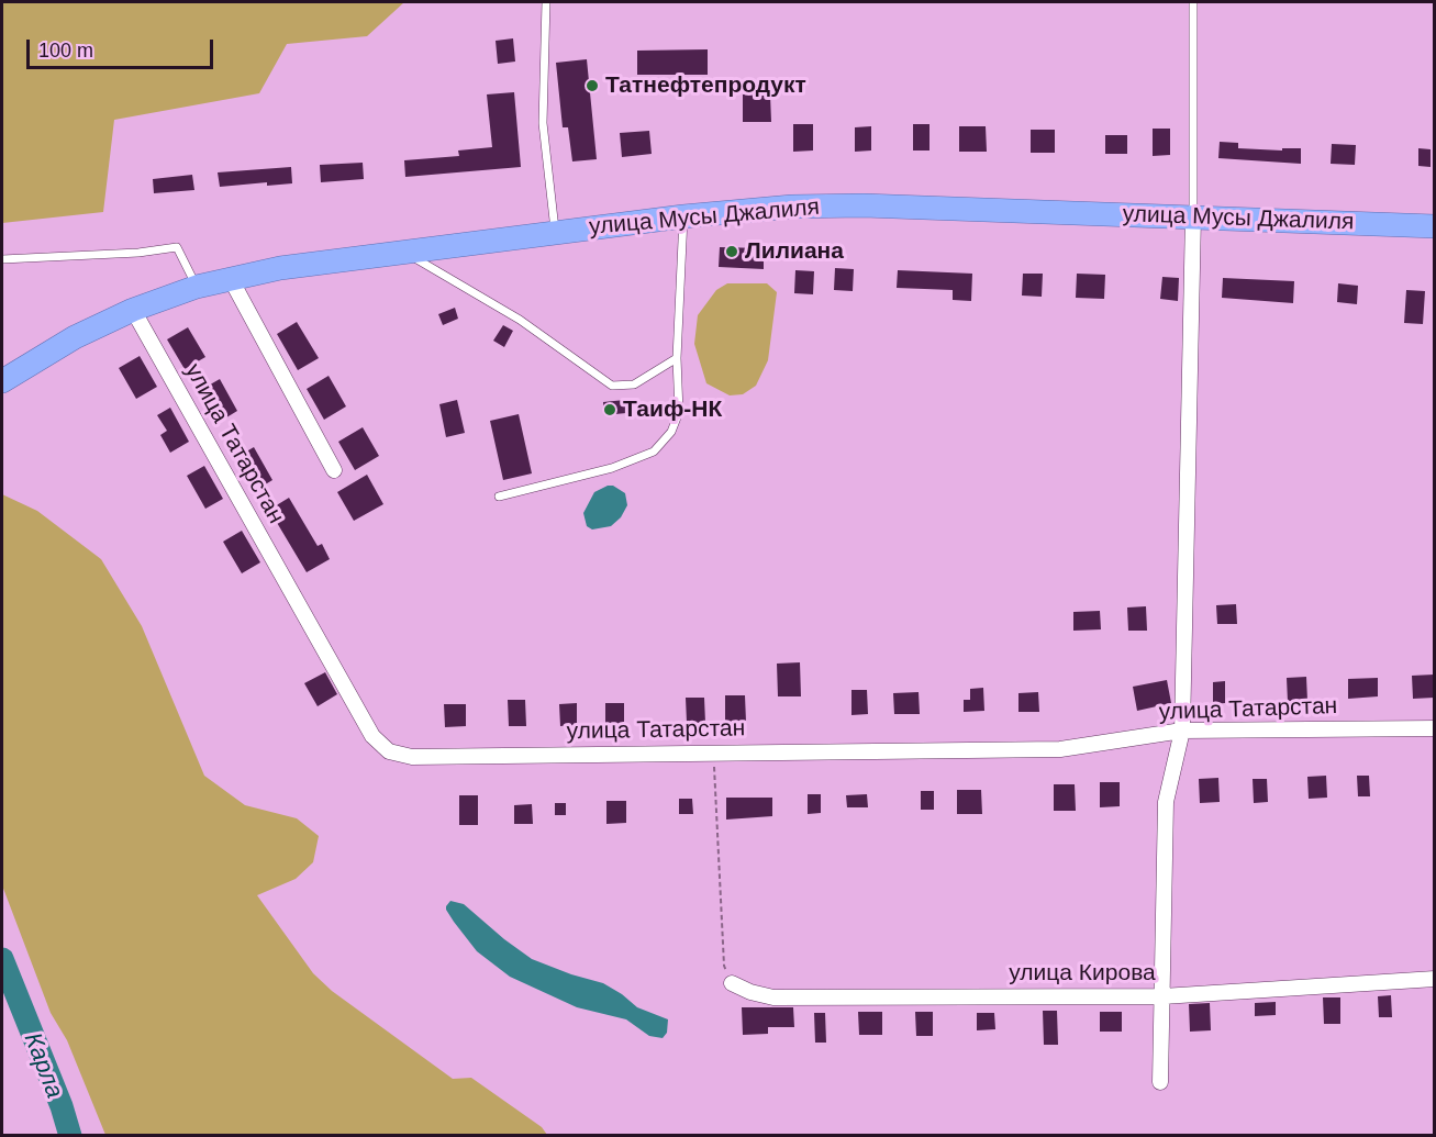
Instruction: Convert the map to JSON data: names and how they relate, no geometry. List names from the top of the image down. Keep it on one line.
{"streets":{"highway":["улица Мусы Джалиля"],"street":["улица Татарстан","улица Кирова"]},"crossings":[["улица Мусы Джалиля","улица Татарстан"]],"water":["Карла"],"places":["Татнефтепродукт","Лилиана","Таиф-НК"],"scale_bar":"100 m"}
